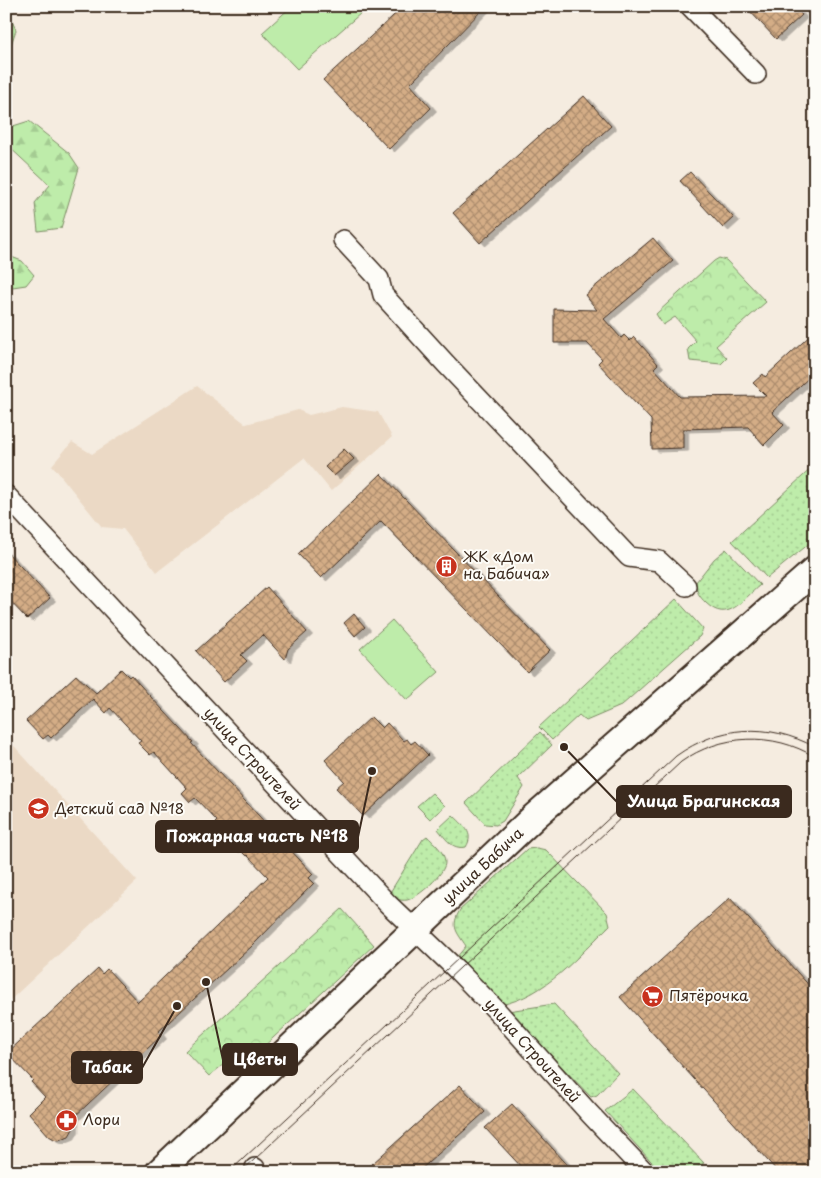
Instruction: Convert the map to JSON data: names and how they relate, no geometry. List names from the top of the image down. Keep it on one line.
{"streets":{"street":["улица Строителей","улица Бабича"]},"crossings":[["улица Строителей","улица Бабича"]],"places":{"building":["ЖК «Дом на Бабича»"],"other":["Улица Брагинская","Пожарная часть №18","Цветы","Табак"],"school or university":["Детский сад №18"],"supermarket":["Пятёрочка"],"pharmacy":["Лори"]}}
